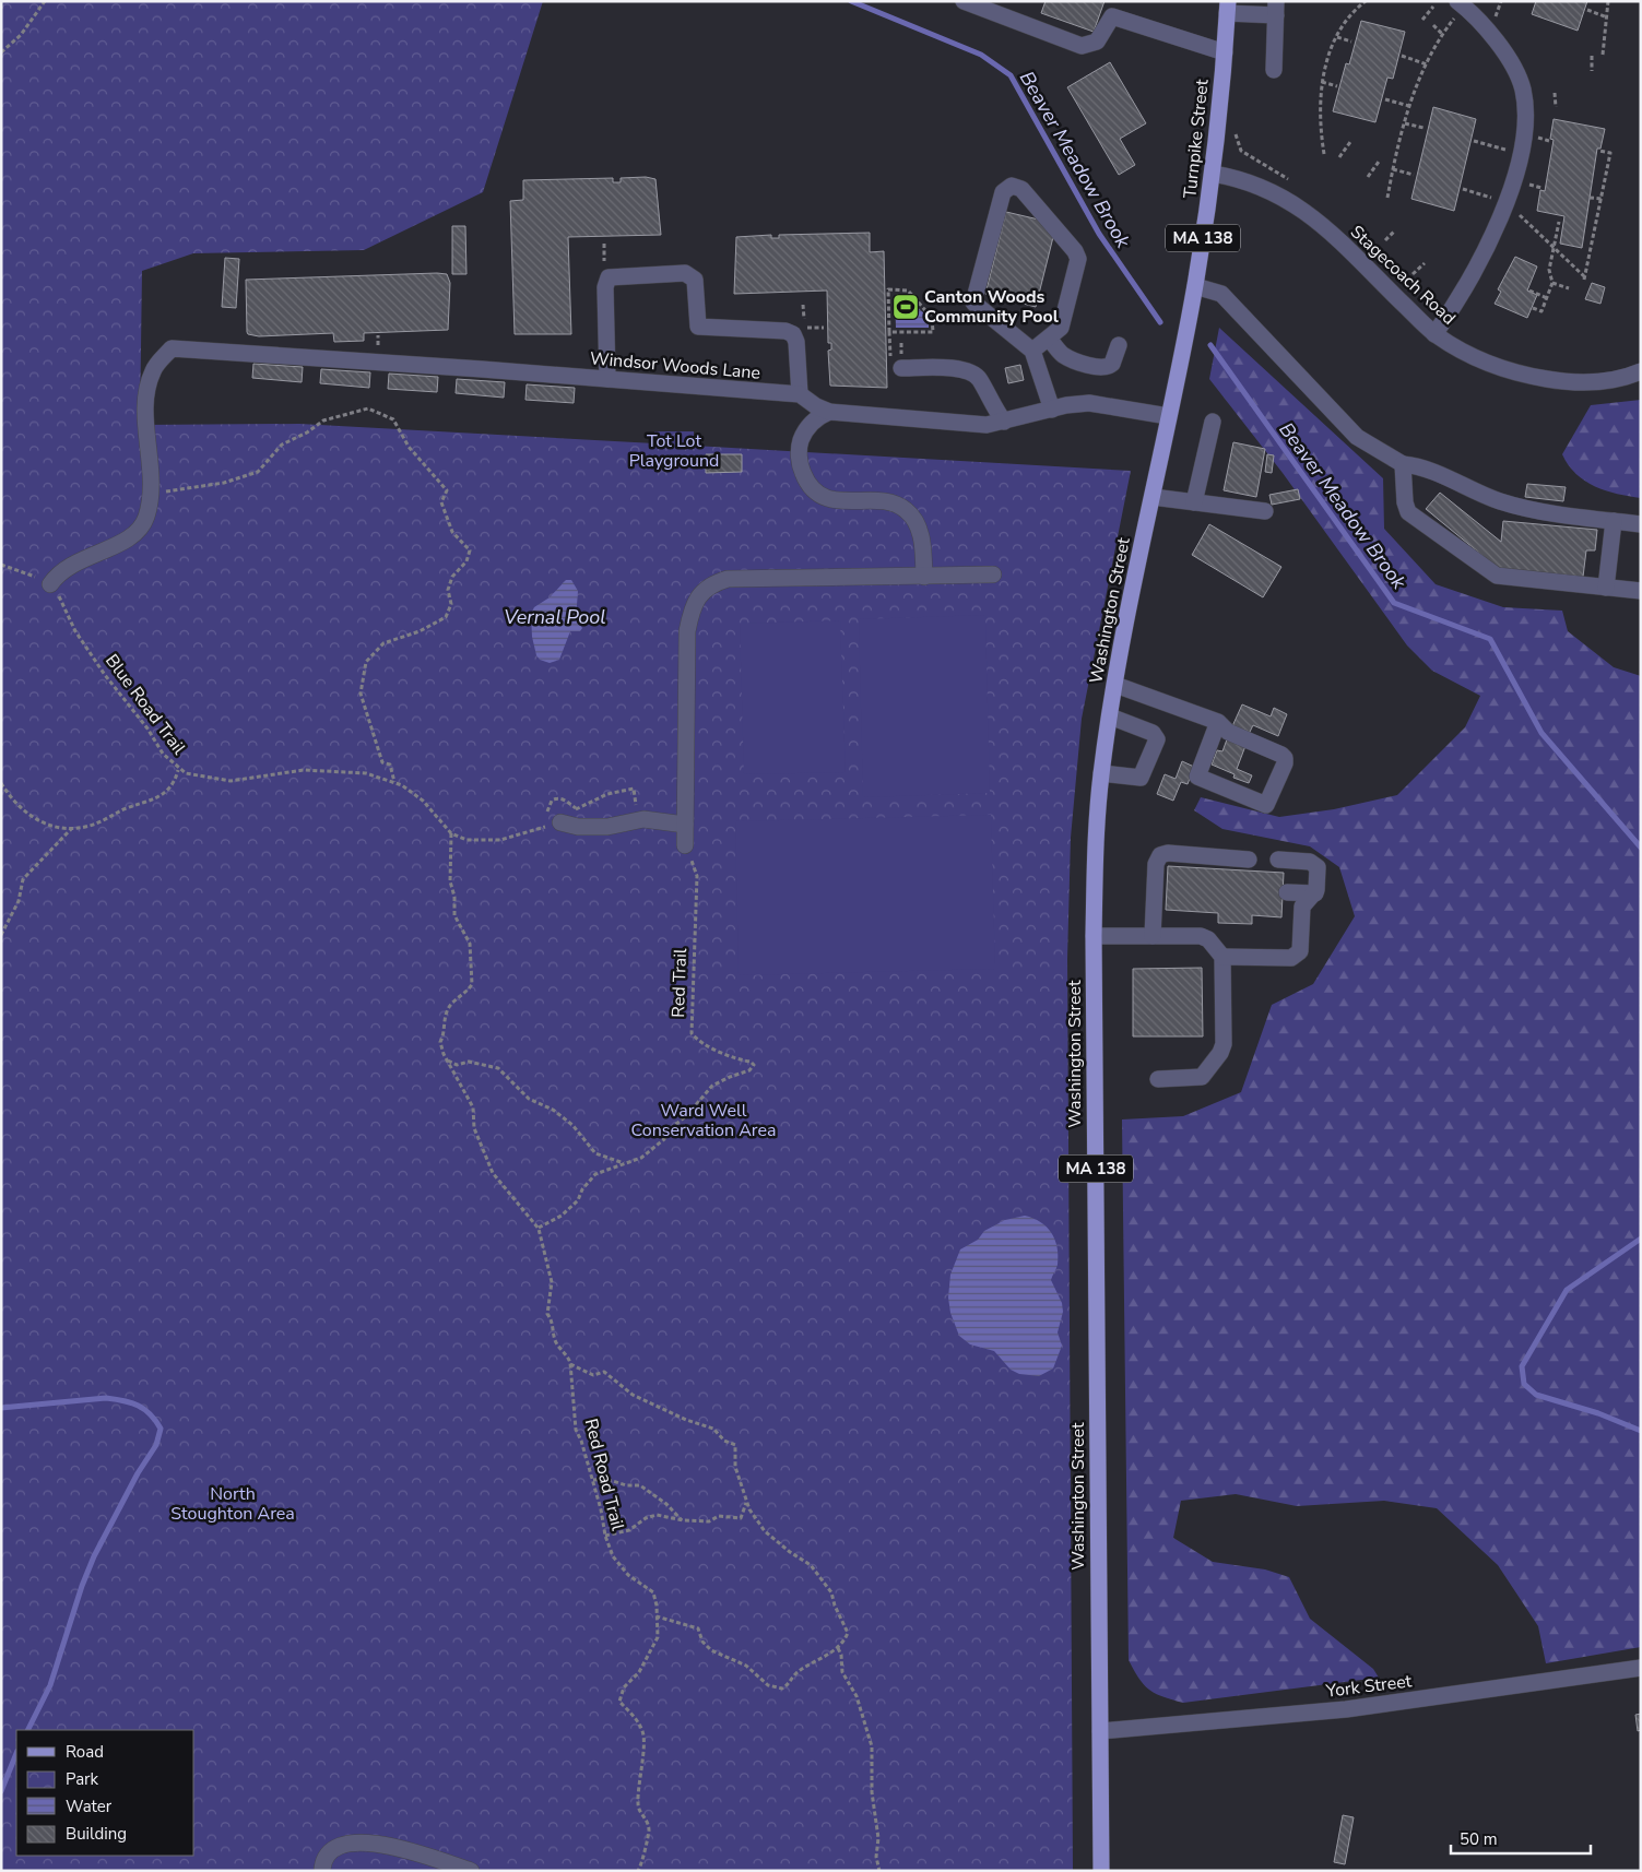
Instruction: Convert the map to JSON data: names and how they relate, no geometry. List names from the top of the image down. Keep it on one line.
{"streets":{"main road":["Turnpike Street","MA 138","Washington Street"],"street":["Stagecoach Road","Windsor Woods Lane","York Street"],"path":["Blue Road Trail","Red Trail","Red Road Trail"]},"crossings":[["Turnpike Street","Stagecoach Road"],["Turnpike Street","Windsor Woods Lane"],["Turnpike Street","Washington Street"],["Windsor Woods Lane","Blue Road Trail"],["Washington Street","York Street"],["Blue Road Trail","Red Road Trail"],["Red Trail","Red Road Trail"]],"water":["Beaver Meadow Brook","Vernal Pool"],"parks":["Tot Lot Playground","Ward Well Conservation Area","North Stoughton Area"],"places":{"sports":["Canton Woods Community Pool"]},"legend":["Road","Park","Water","Building"],"scale_bar":"50 m"}
